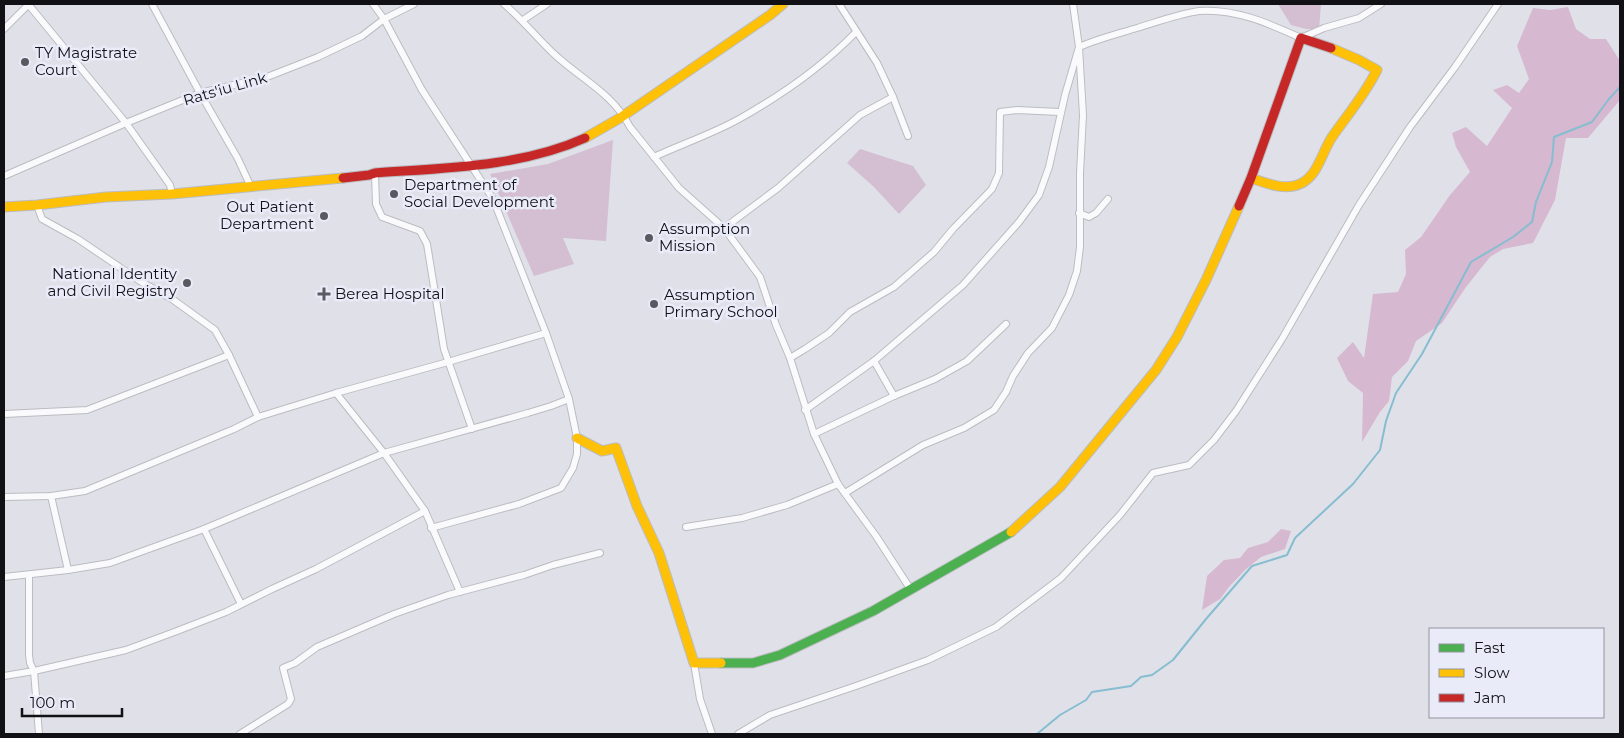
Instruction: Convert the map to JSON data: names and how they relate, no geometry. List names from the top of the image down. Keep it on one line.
{"streets":{"street":["Rats'iu Link"]},"places":{"other":["TY Magistrate Court","Department of Social Development","Out Patient Department","Assumption Mission","National Identity and Civil Registry","Assumption Primary School"],"health":["Berea Hospital"]},"legend":["Fast","Slow","Jam"],"scale_bar":"100 m"}
